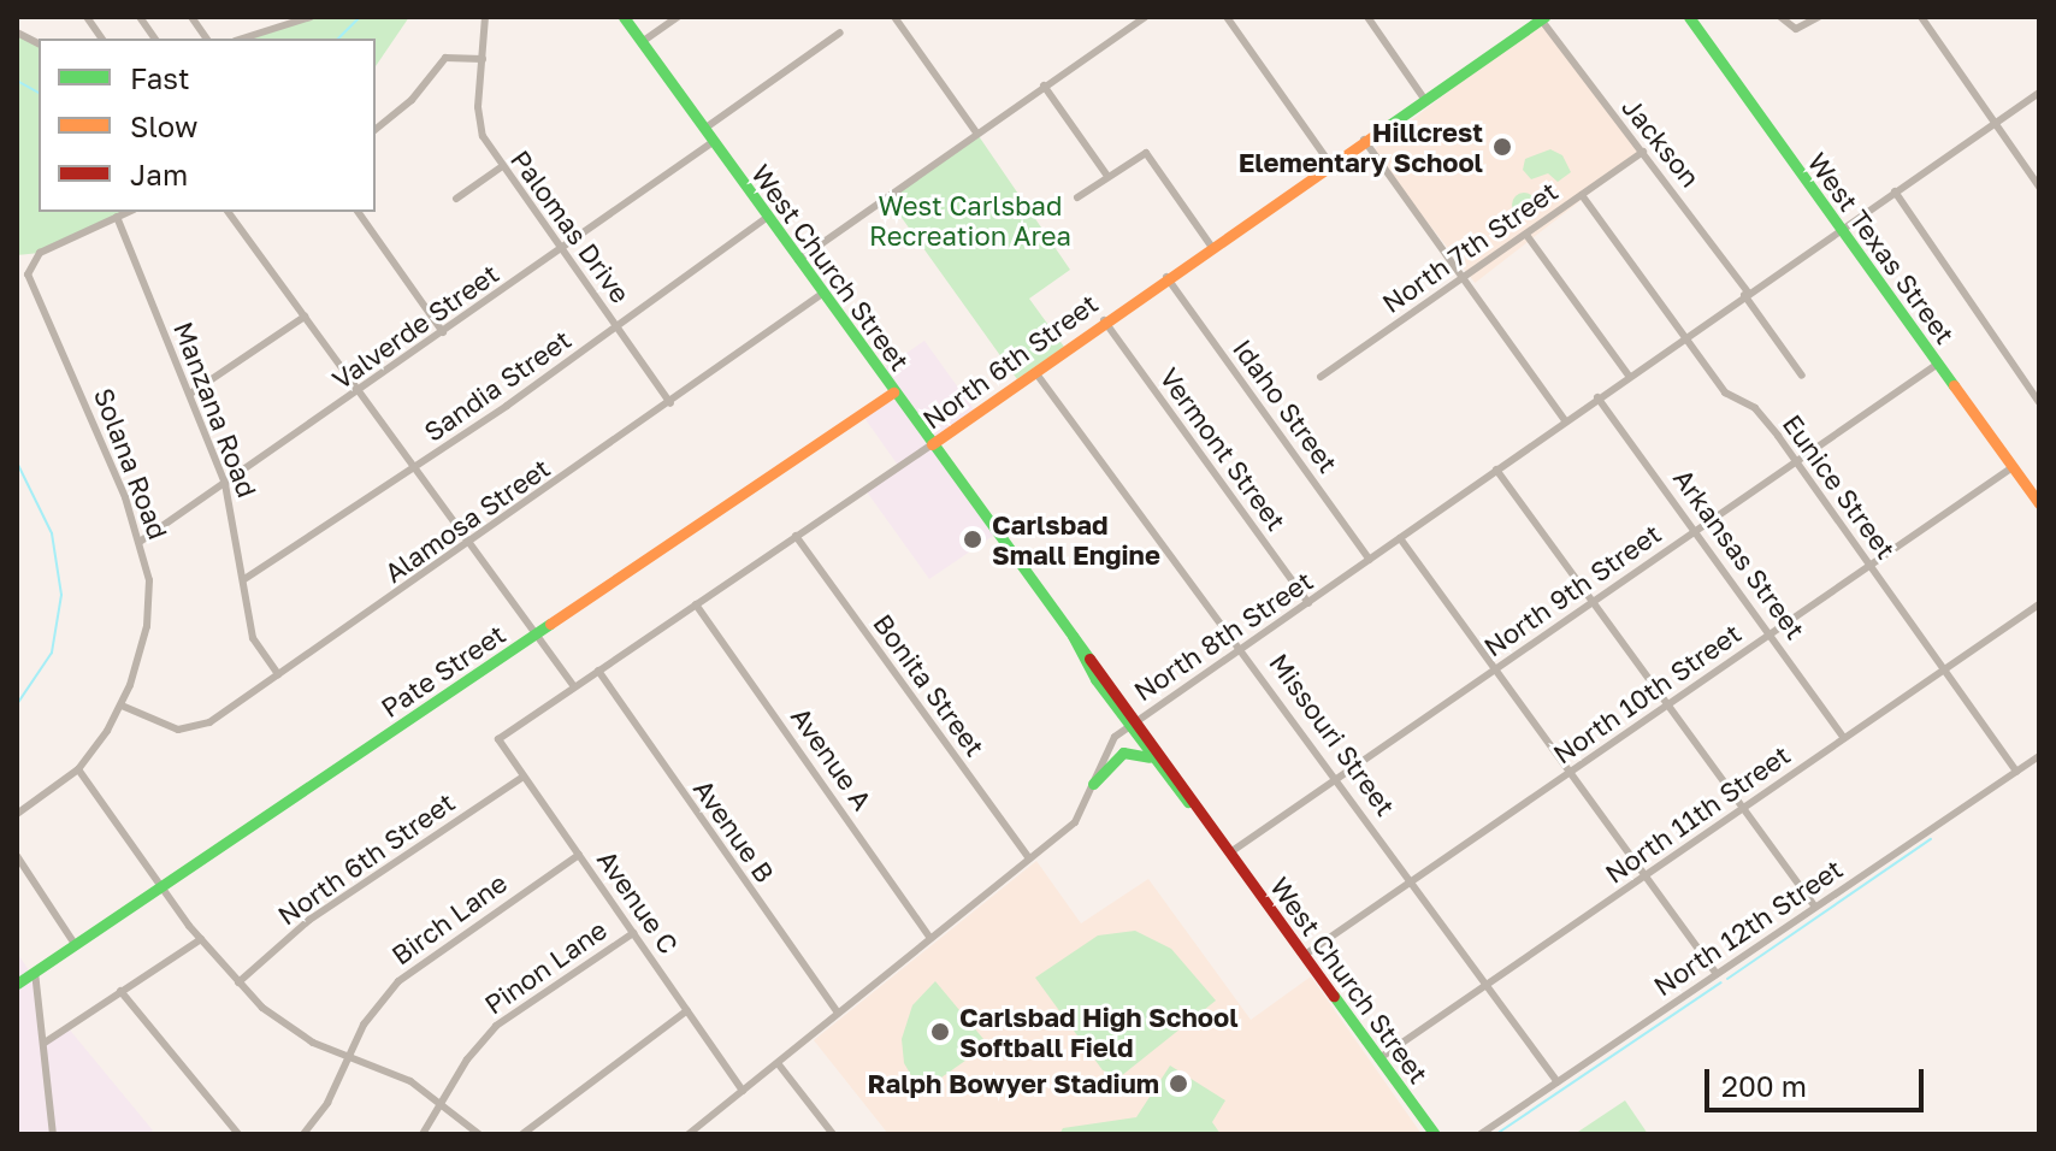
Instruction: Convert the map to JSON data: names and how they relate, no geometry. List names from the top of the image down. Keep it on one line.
{"streets":{"street":["Jackson","Palomas Drive","North 7th Street","West Texas Street","West Church Street","Valverde Street","North 6th Street","Sandia Street","Idaho Street","Manzana Road","Vermont Street","Solana Road","Eunice Street","Alamosa Street","Arkansas Street","North 9th Street","North 8th Street","Pate Street","Bonita Street","North 10th Street","Missouri Street","Avenue A","North 11th Street","Avenue B","Avenue C","Birch Lane","North 12th Street","Pinon Lane"]},"crossings":[["Jackson","North 7th Street"],["Jackson","North 6th Street"],["Jackson","North 8th Street"],["Palomas Drive","Valverde Street"],["Palomas Drive","Sandia Street"],["Palomas Drive","Alamosa Street"],["North 7th Street","Eunice Street"],["West Texas Street","North 9th Street"],["West Texas Street","North 8th Street"],["West Texas Street","North 10th Street"],["West Church Street","Valverde Street"],["West Church Street","North 6th Street"],["West Church Street","Sandia Street"],["West Church Street","Alamosa Street"],["West Church Street","North 9th Street"],["West Church Street","North 8th Street"],["West Church Street","Pate Street"],["West Church Street","North 10th Street"],["West Church Street","North 11th Street"],["Valverde Street","Manzana Road"],["Valverde Street","Solana Road"],["North 6th Street","Idaho Street"],["North 6th Street","Vermont Street"],["North 6th Street","Bonita Street"],["North 6th Street","Missouri Street"],["North 6th Street","Avenue A"],["North 6th Street","Avenue B"],["North 6th Street","Avenue C"],["Sandia Street","Manzana Road"],["Idaho Street","North 8th Street"],["Manzana Road","Solana Road"],["Manzana Road","Alamosa Street"],["Vermont Street","North 8th Street"],["Solana Road","Alamosa Street"],["Eunice Street","North 9th Street"],["Eunice Street","North 8th Street"],["Eunice Street","North 10th Street"],["Eunice Street","North 11th Street"],["Eunice Street","North 12th Street"],["Arkansas Street","North 9th Street"],["Arkansas Street","North 8th Street"],["Arkansas Street","North 10th Street"],["Arkansas Street","North 11th Street"],["North 9th Street","Missouri Street"],["North 8th Street","Bonita Street"],["North 8th Street","Missouri Street"],["North 8th Street","Avenue A"],["North 8th Street","Avenue B"],["North 8th Street","Avenue C"],["North 10th Street","Missouri Street"],["Missouri Street","North 11th Street"],["Missouri Street","North 12th Street"],["Avenue C","Birch Lane"],["Avenue C","Pinon Lane"]],"parks":["West Carlsbad Recreation Area"],"places":["Hillcrest Elementary School","Carlsbad Small Engine","Carlsbad High School Softball Field","Ralph Bowyer Stadium"],"legend":["Fast","Slow","Jam"],"scale_bar":"200 m"}
